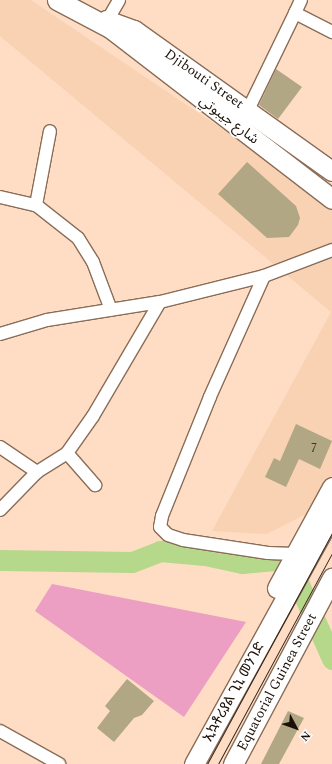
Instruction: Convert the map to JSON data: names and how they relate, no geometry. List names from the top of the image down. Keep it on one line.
{"streets":{"main road":["Djibouti Street","شارع جيبوتي","Equatorial Guinea Street","ኢኳቶሪያል ጊኒ መንገድ"]},"house_numbers":["7"],"north":"bottom right"}
